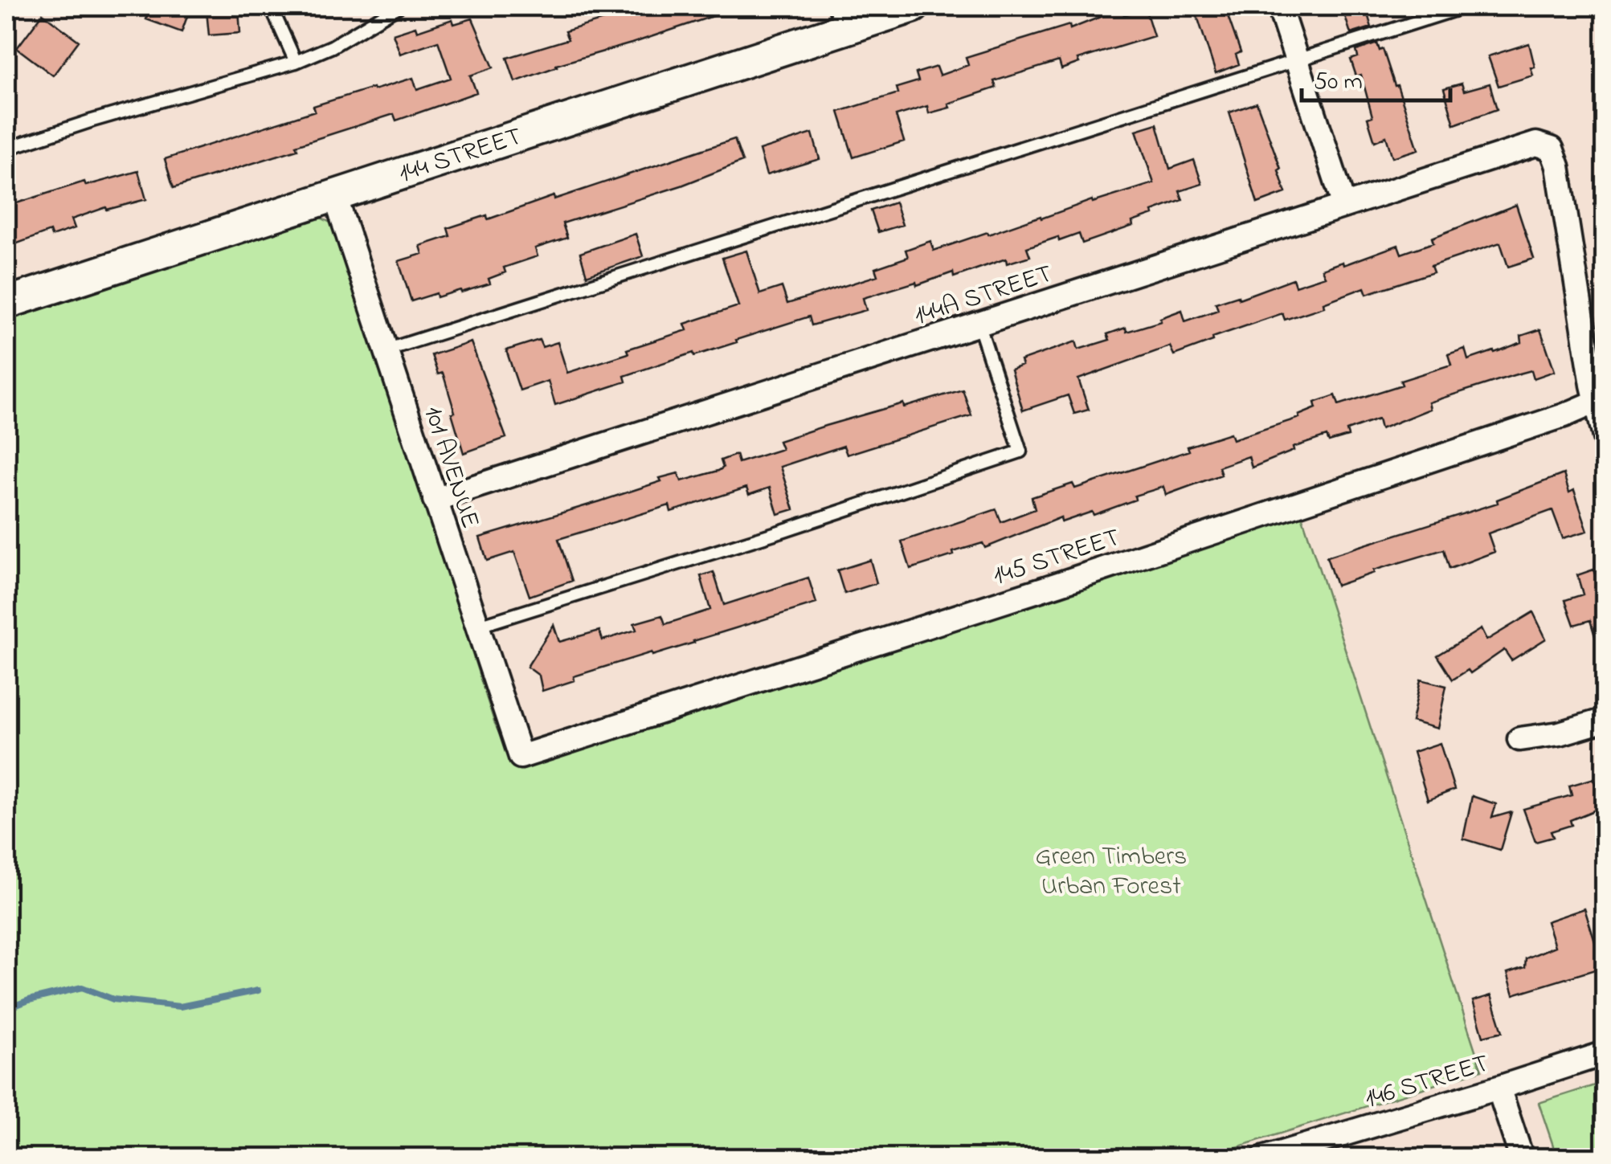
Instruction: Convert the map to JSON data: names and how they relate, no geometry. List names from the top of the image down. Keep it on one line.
{"streets":{"main road":["144 STREET"],"street":["144A STREET","101 AVENUE","145 STREET","146 STREET"]},"crossings":[["144 STREET","101 AVENUE"],["144A STREET","101 AVENUE"],["144A STREET","145 STREET"],["101 AVENUE","145 STREET"]],"parks":["Green Timbers Urban Forest"],"scale_bar":"50 m"}
